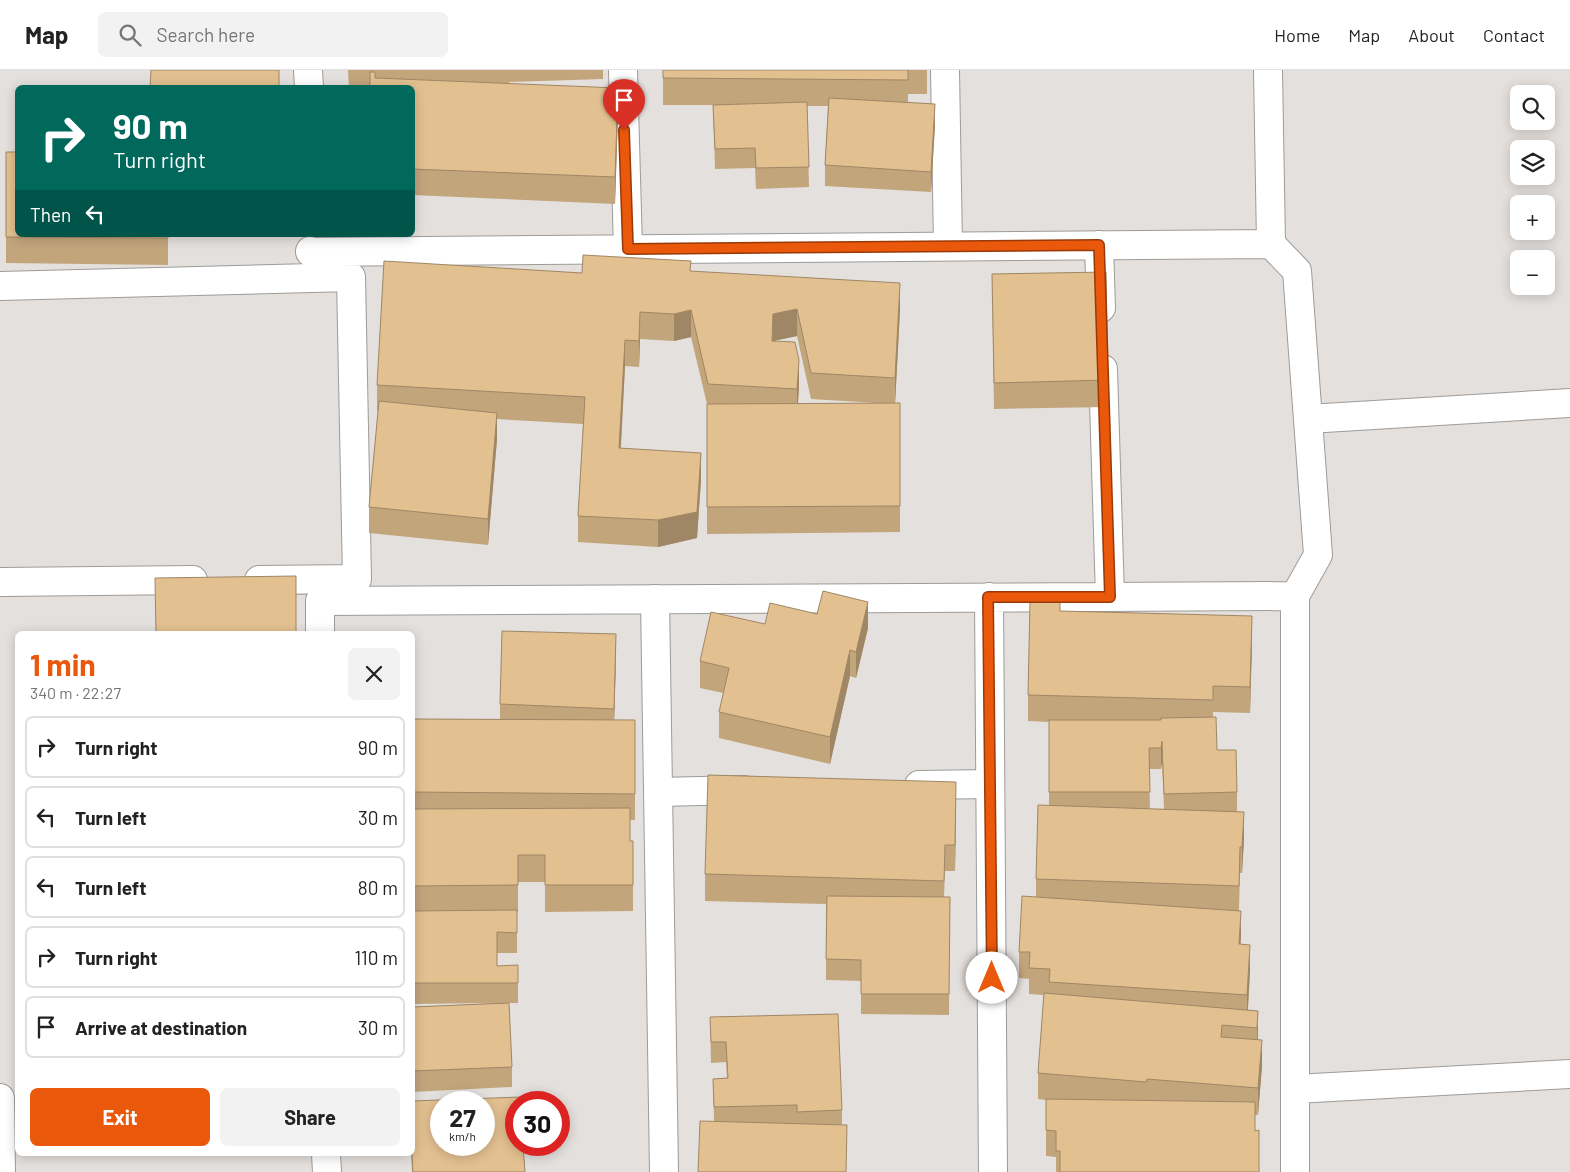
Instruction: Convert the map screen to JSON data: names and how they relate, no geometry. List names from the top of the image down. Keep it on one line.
{"page":{"header":"Map","search":"Search here","nav":["Home","Map","About","Contact"],"map_buttons":["+","−"],"turn":["90 m","Turn right"],"then":"Then","heading":["1 min","340 m · 22:27"],"list":[{"name":"Turn right","value":"90 m"},{"name":"Turn left","value":"30 m"},{"name":"Turn left","value":"80 m"},{"name":"Turn right","value":"110 m"},{"name":"Arrive at destination","value":"30 m"}],"buttons":["Exit","Share"],"speed":"27 km/h","limit":"30"}}
